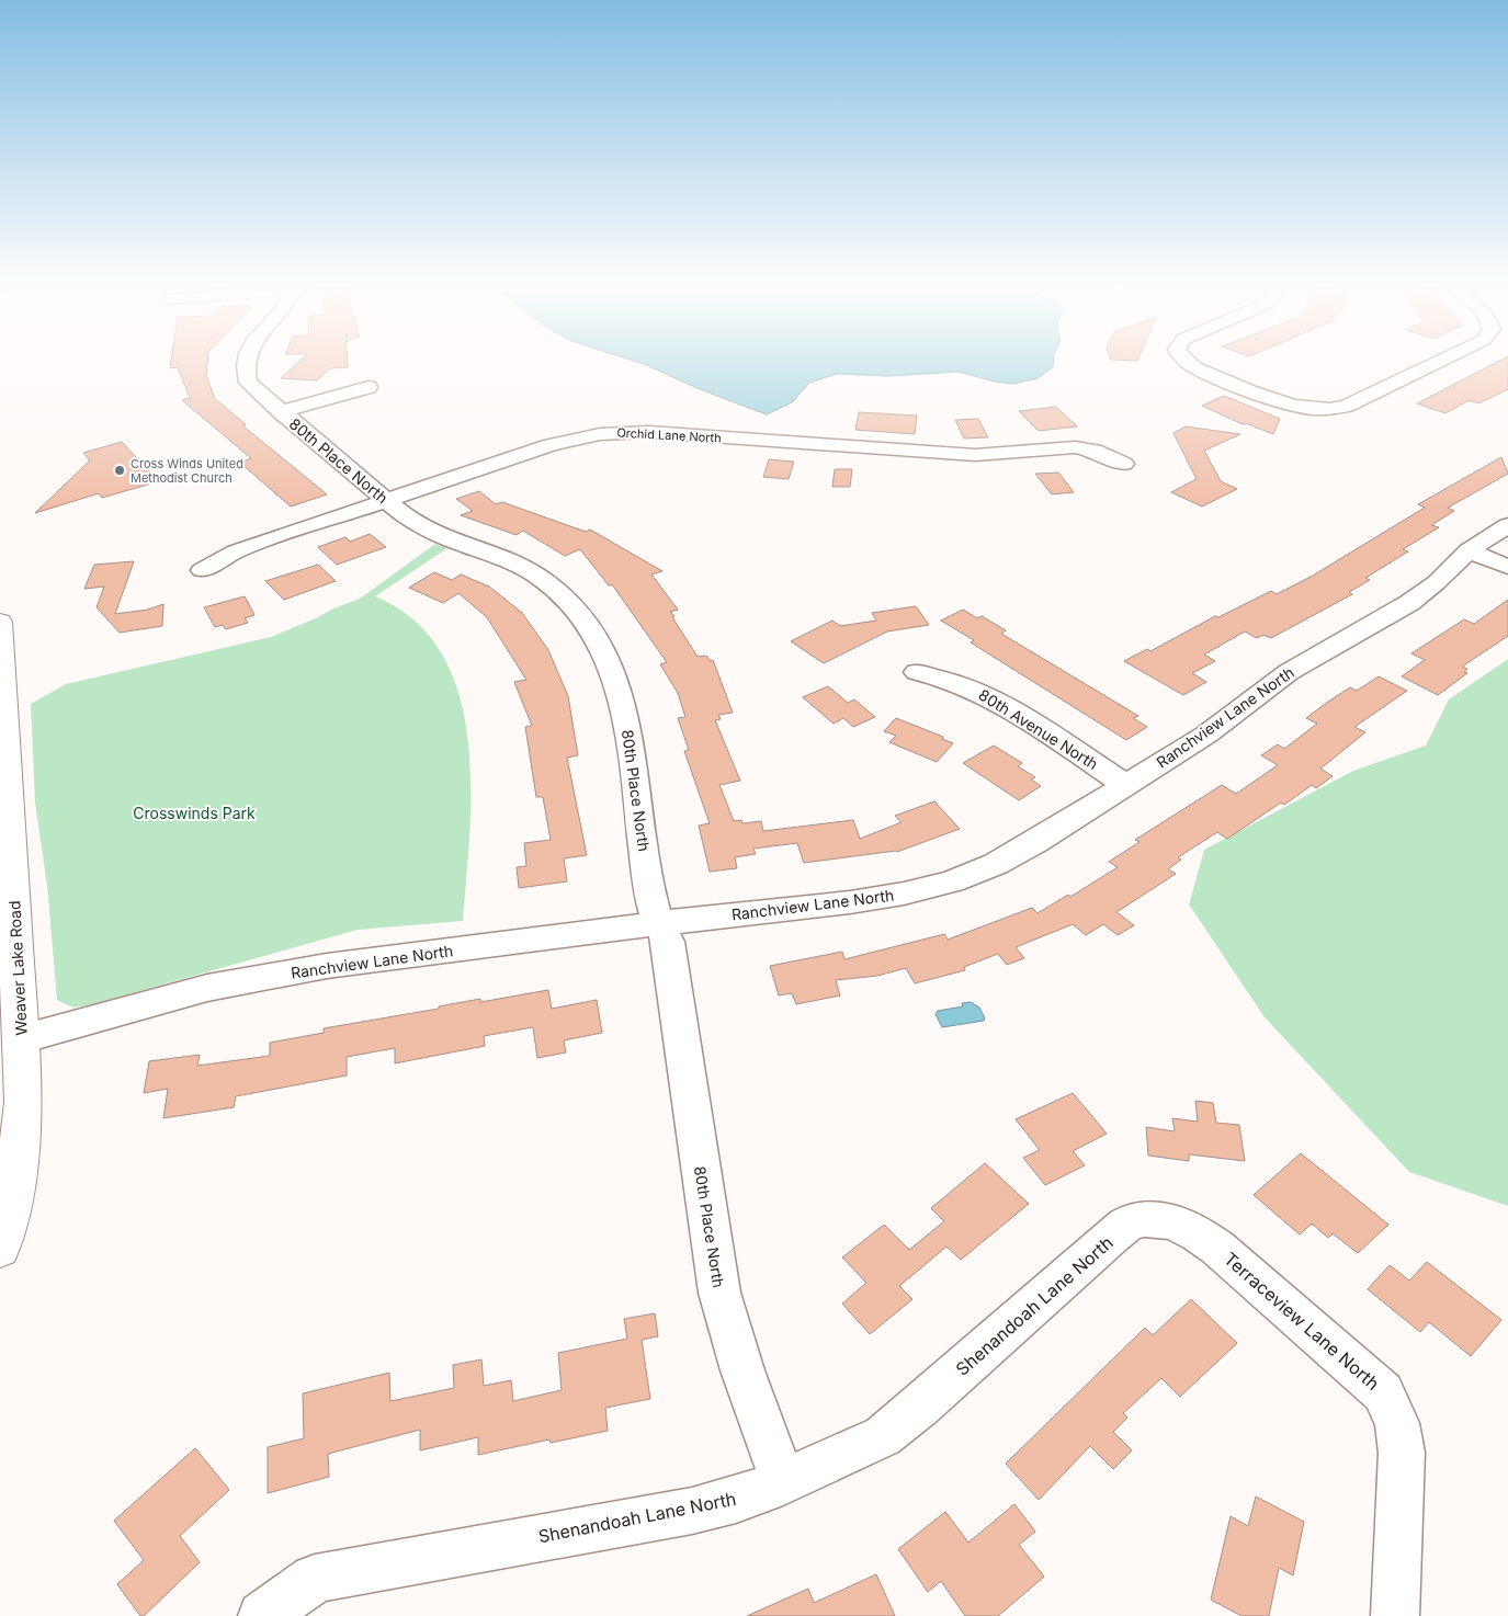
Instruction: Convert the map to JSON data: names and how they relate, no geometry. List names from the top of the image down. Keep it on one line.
{"streets":{"main road":["Weaver Lake Road"],"street":["Orchid Lane North","80th Place North","Ranchview Lane North","80th Avenue North","Shenandoah Lane North","Terraceview Lane North"]},"crossings":[["Orchid Lane North","80th Place North"],["80th Place North","Ranchview Lane North"],["80th Place North","Shenandoah Lane North"],["Ranchview Lane North","80th Avenue North"],["Ranchview Lane North","Weaver Lake Road"],["Shenandoah Lane North","Terraceview Lane North"]],"parks":["Crosswinds Park"],"places":["Cross Winds United Methodist Church"]}
